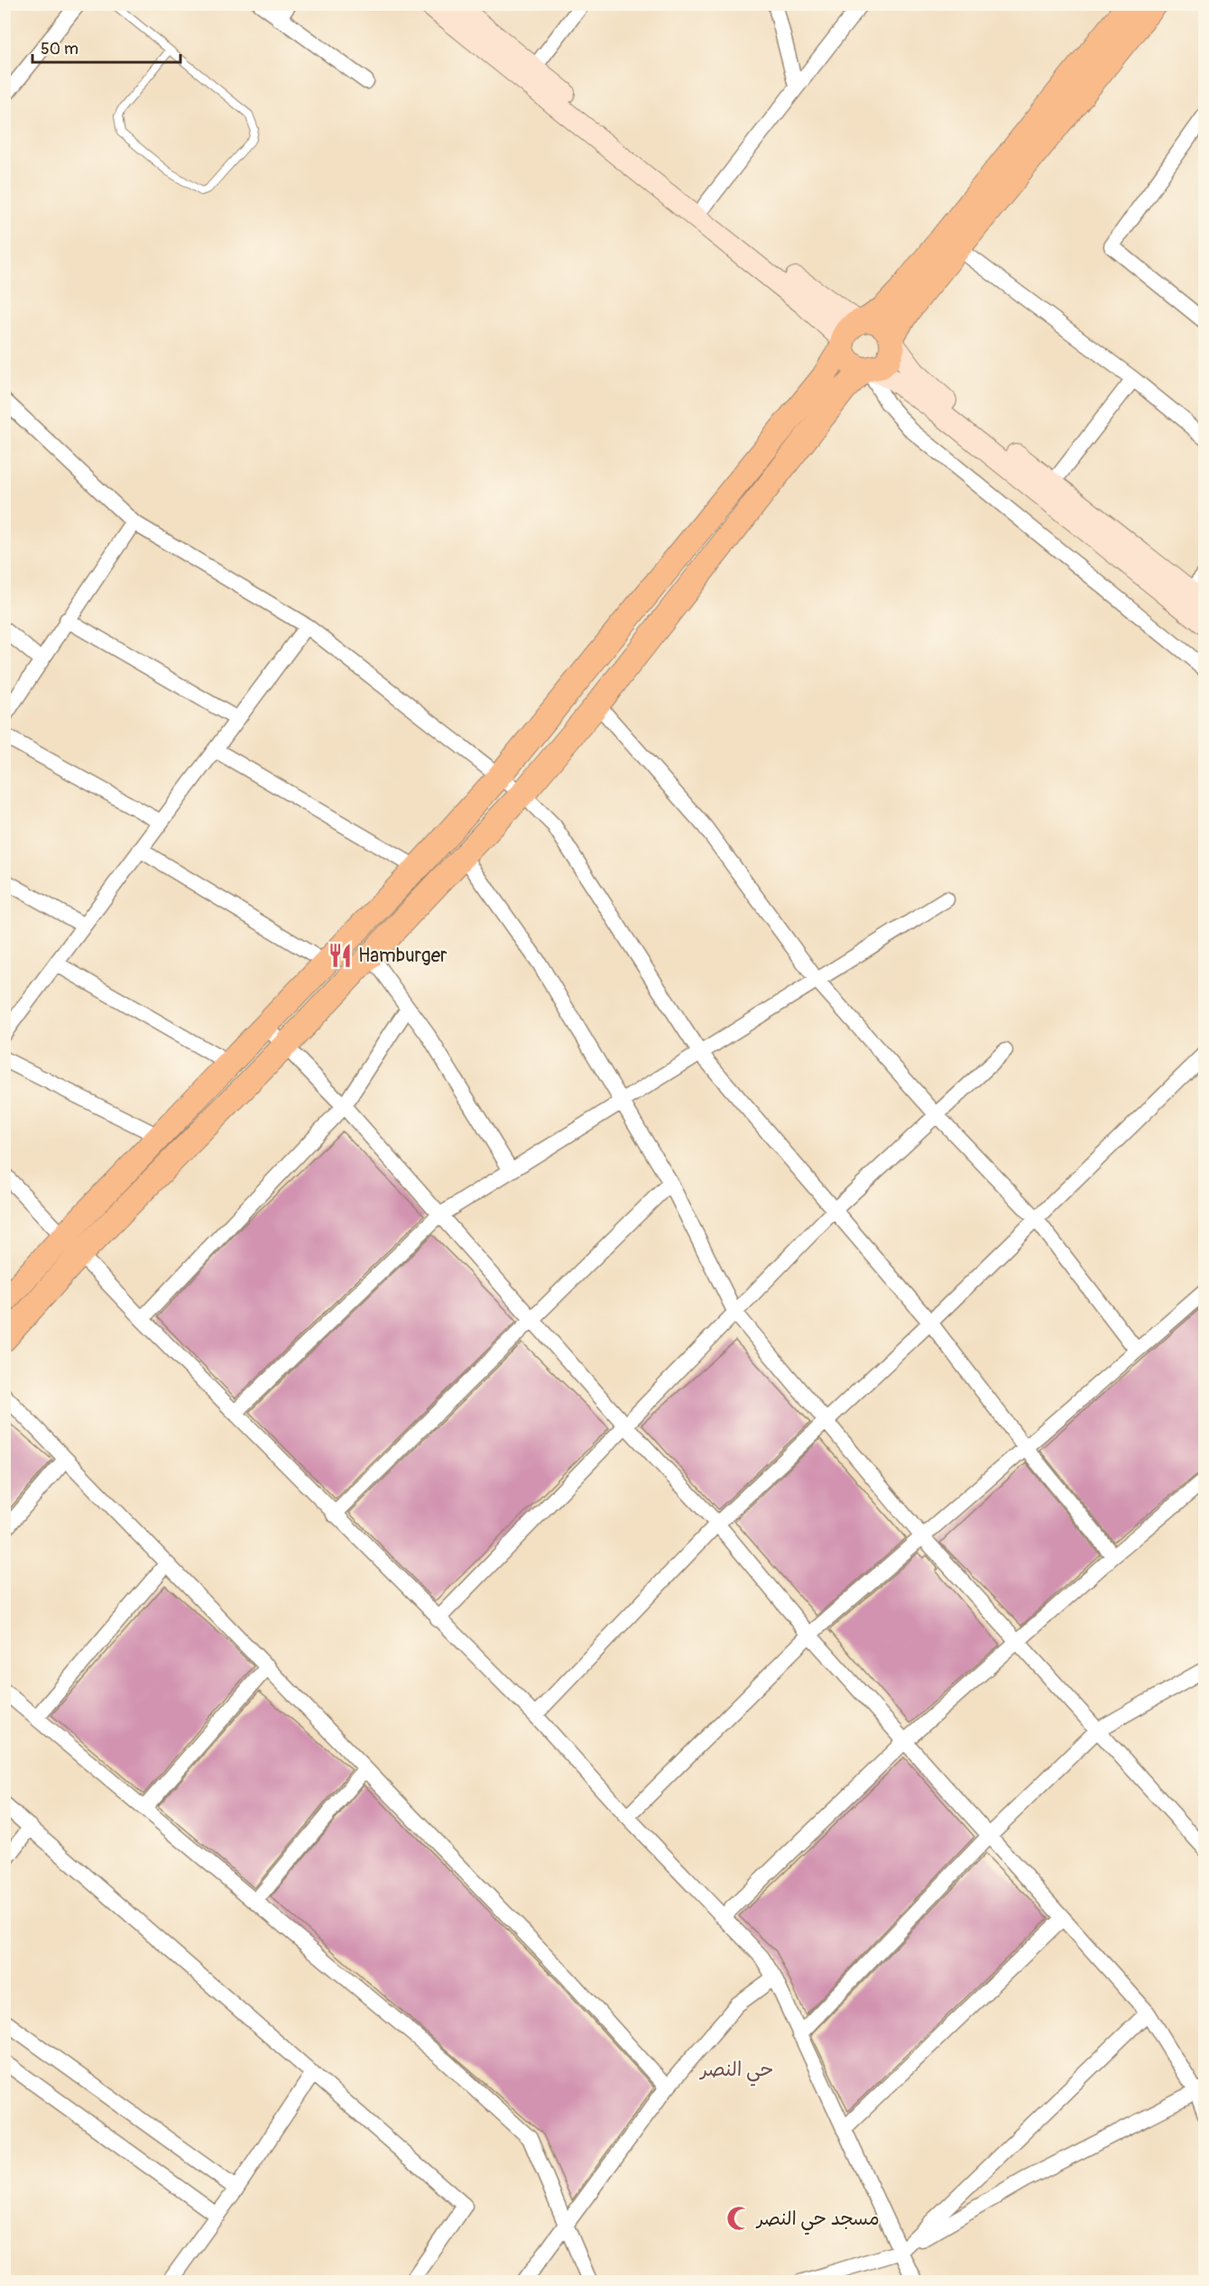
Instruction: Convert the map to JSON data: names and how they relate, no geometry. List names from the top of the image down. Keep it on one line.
{"districts":["حي النصر"],"places":{"restaurant":["Hamburger"],"mosque":["مسجد حي النصر"]},"scale_bar":"50 m"}
